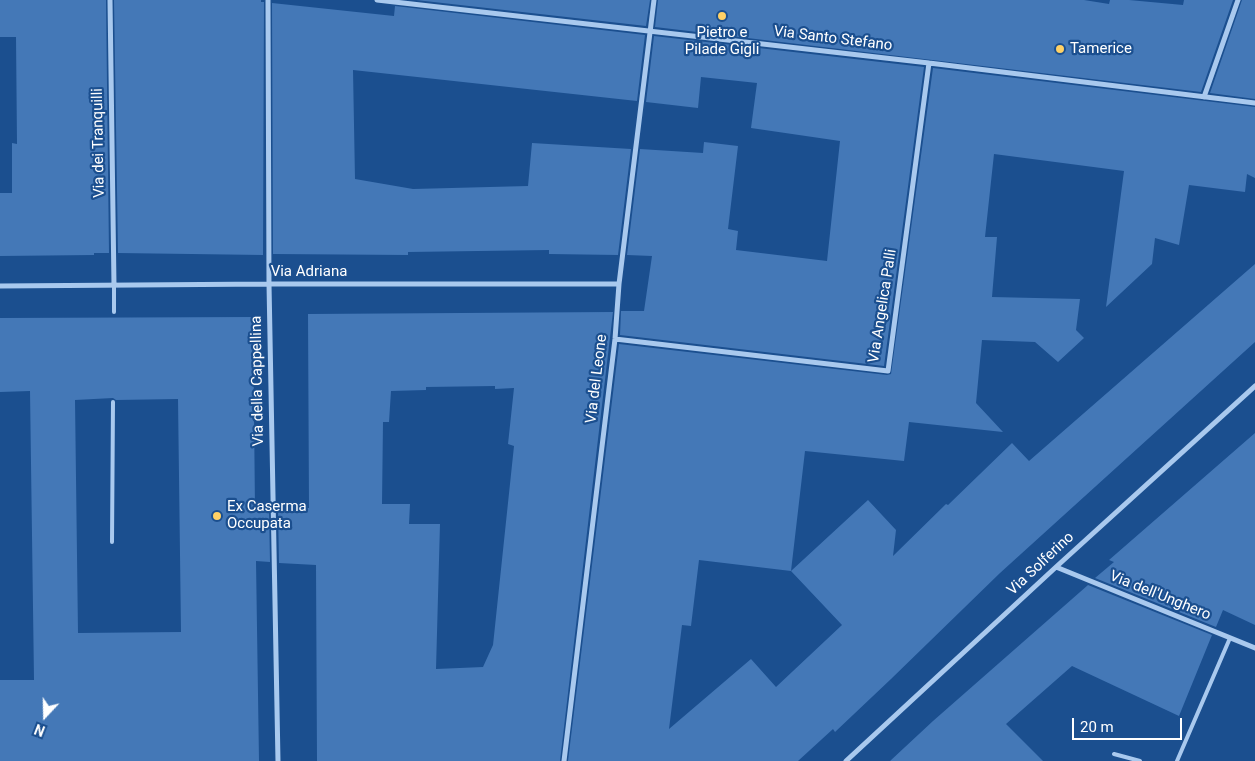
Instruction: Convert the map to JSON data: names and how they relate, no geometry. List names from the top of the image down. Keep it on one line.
{"streets":{"street":["Via Santo Stefano","Via dei Tranquilli","Via Adriana","Via Angelica Palli","Via del Leone","Via della Cappellina","Via Solferino","Via dell'Unghero"]},"crossings":[["Via Santo Stefano","Via Angelica Palli"],["Via Santo Stefano","Via del Leone"],["Via dei Tranquilli","Via Adriana"],["Via Adriana","Via del Leone"],["Via Adriana","Via della Cappellina"],["Via Angelica Palli","Via del Leone"],["Via Solferino","Via dell'Unghero"]],"places":["Pietro e Pilade Gigli","Tamerice","Ex Caserma Occupata"],"scale_bar":"20 m","north":"bottom"}
